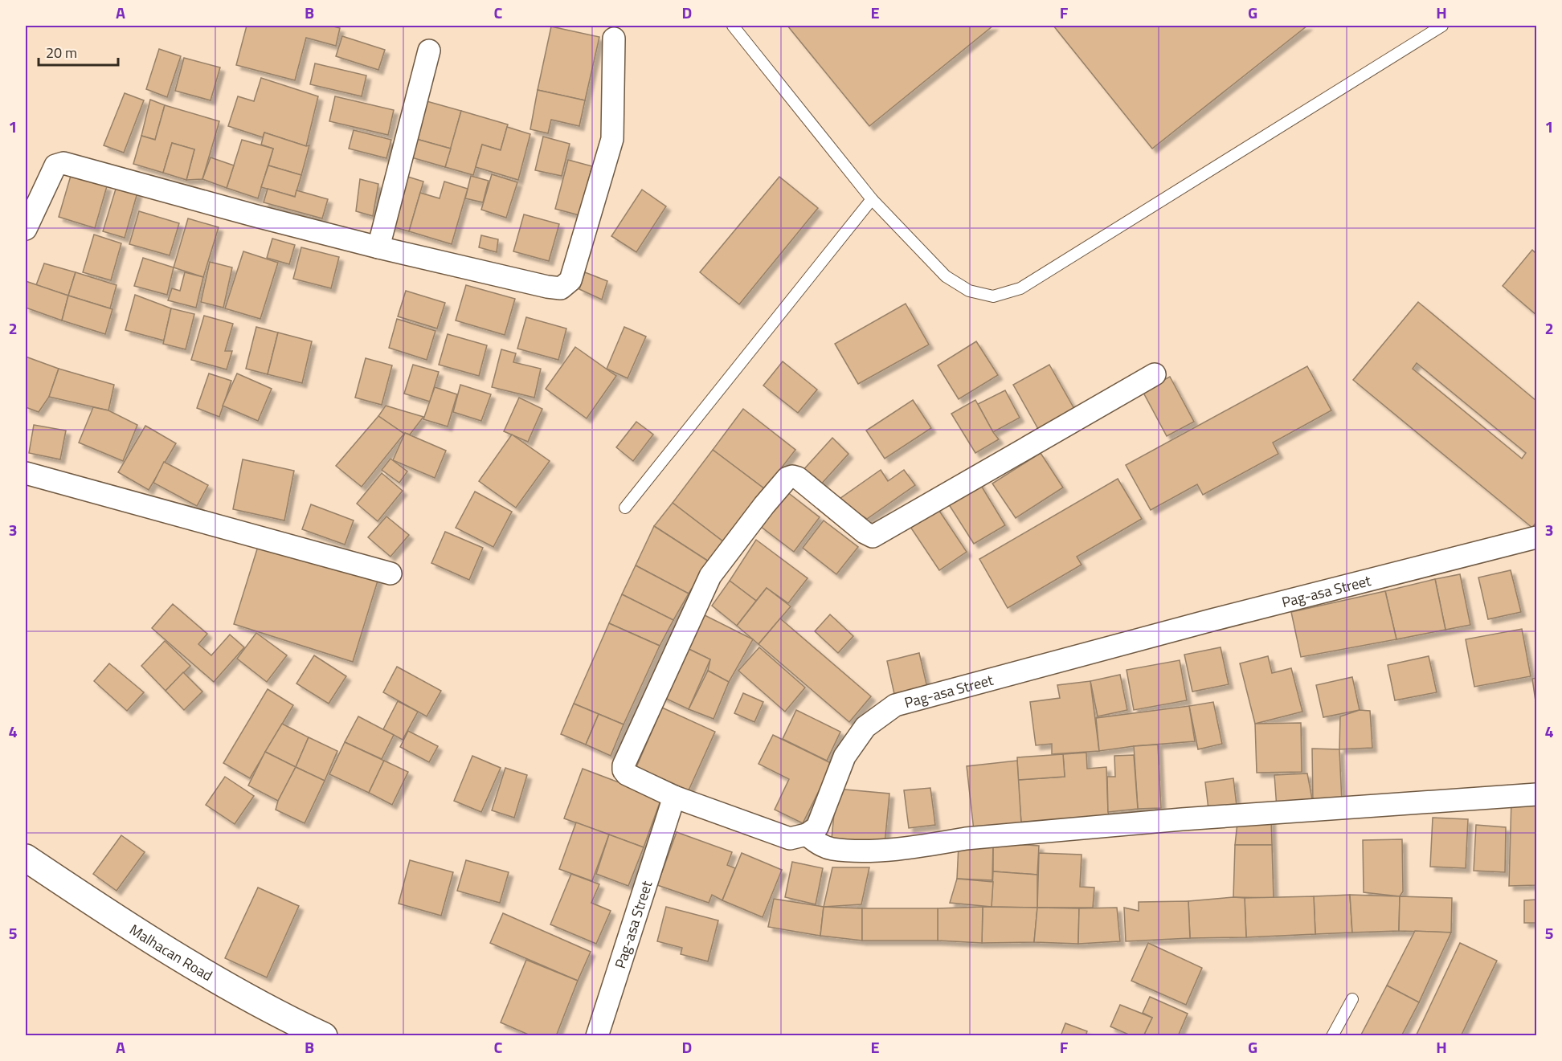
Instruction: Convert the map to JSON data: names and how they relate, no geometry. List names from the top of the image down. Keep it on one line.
{"streets":{"main road":["Malhacan Road"],"street":["Pag-asa Street"]},"scale_bar":"20 m","grid":{"columns":["A","B","C","D","E","F","G","H"],"rows":["1","2","3","4","5"]}}
